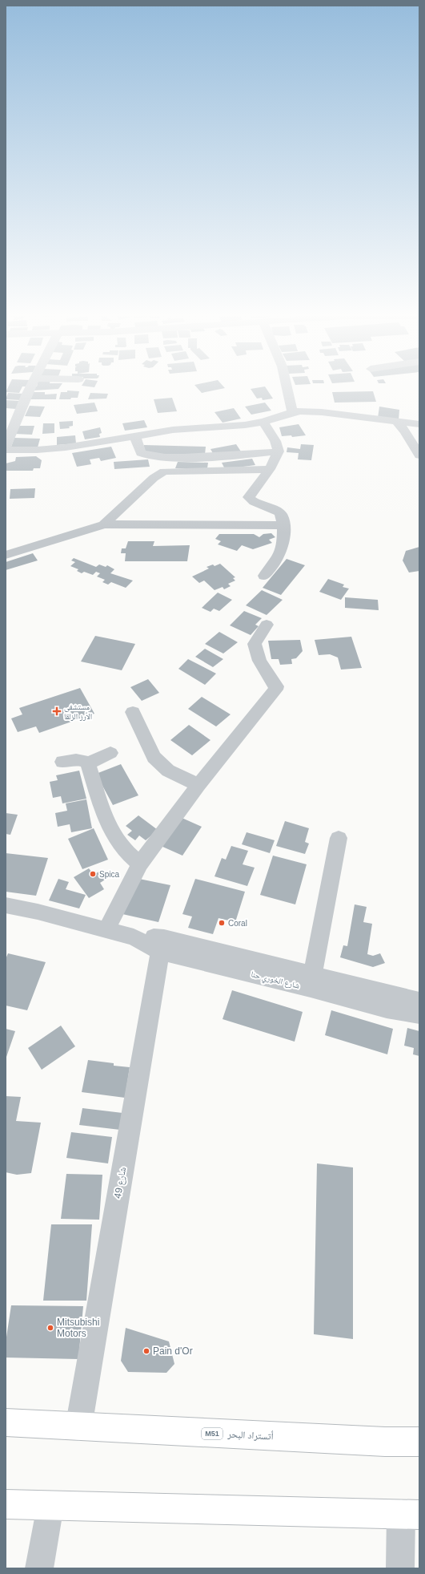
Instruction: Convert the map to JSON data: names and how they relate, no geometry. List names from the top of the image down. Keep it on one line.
{"streets":{"highway":["M51","أتستراد البحر"],"street":["شارع الخوري حنا","شارع 49"]},"crossings":[["شارع الخوري حنا","شارع 49"],["شارع 49","أتستراد البحر"]],"places":{"health":["مستشفى الأرز الزلقا"],"other":["Spica","Coral","Mitsubishi Motors","Pain d'Or"]}}
